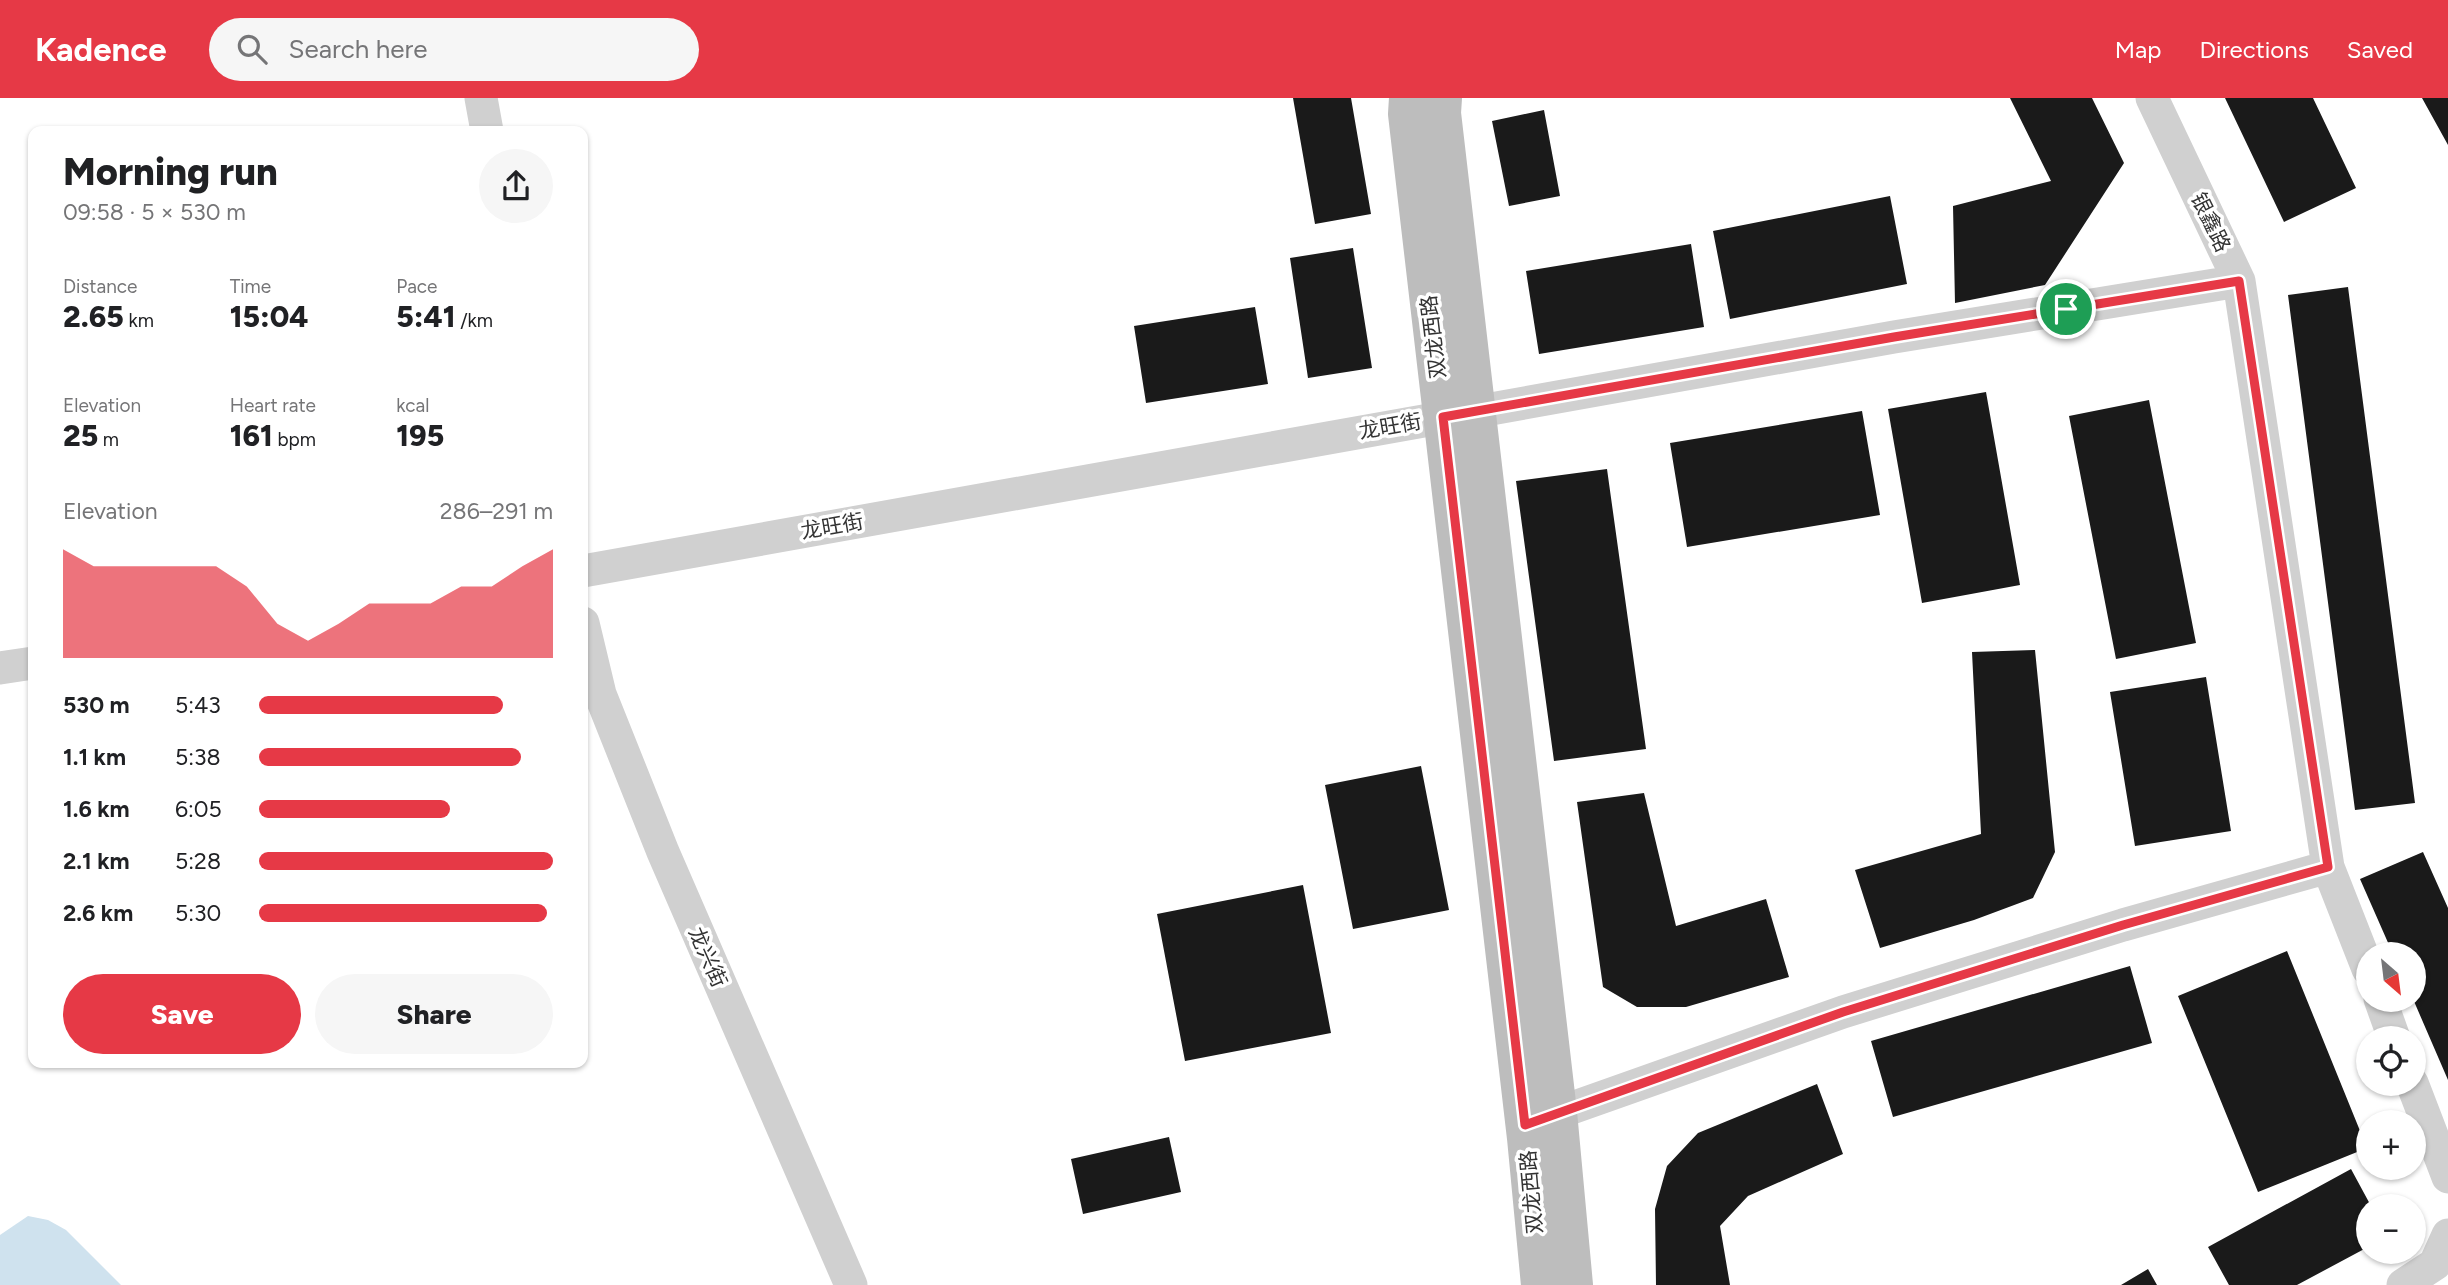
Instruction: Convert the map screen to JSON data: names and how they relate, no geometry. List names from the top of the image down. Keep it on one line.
{"streets":{"main road":["双龙西路"],"street":["银鑫路","龙旺街","龙兴街"]},"crossings":[["银鑫路","龙旺街"],["双龙西路","龙旺街"]],"north":"bottom right","page":{"header":"Kadence","search":"Search here","nav":["Map","Directions","Saved"],"heading":["Morning run","09:58 · 5 × 530 m"],"stats":[["Distance","2.65 km"],["Time","15:04"],["Pace","5:41 /km"],["Elevation","25 m"],["Heart rate","161 bpm"],["kcal","195"]],"chart":["Elevation","286–291 m"],"list":[{"name":"530 m","note":"5:43"},{"name":"1.1 km","note":"5:38"},{"name":"1.6 km","note":"6:05"},{"name":"2.1 km","note":"5:28"},{"name":"2.6 km","note":"5:30"}],"map_buttons":["+","−"],"buttons":["Save","Share"]}}
